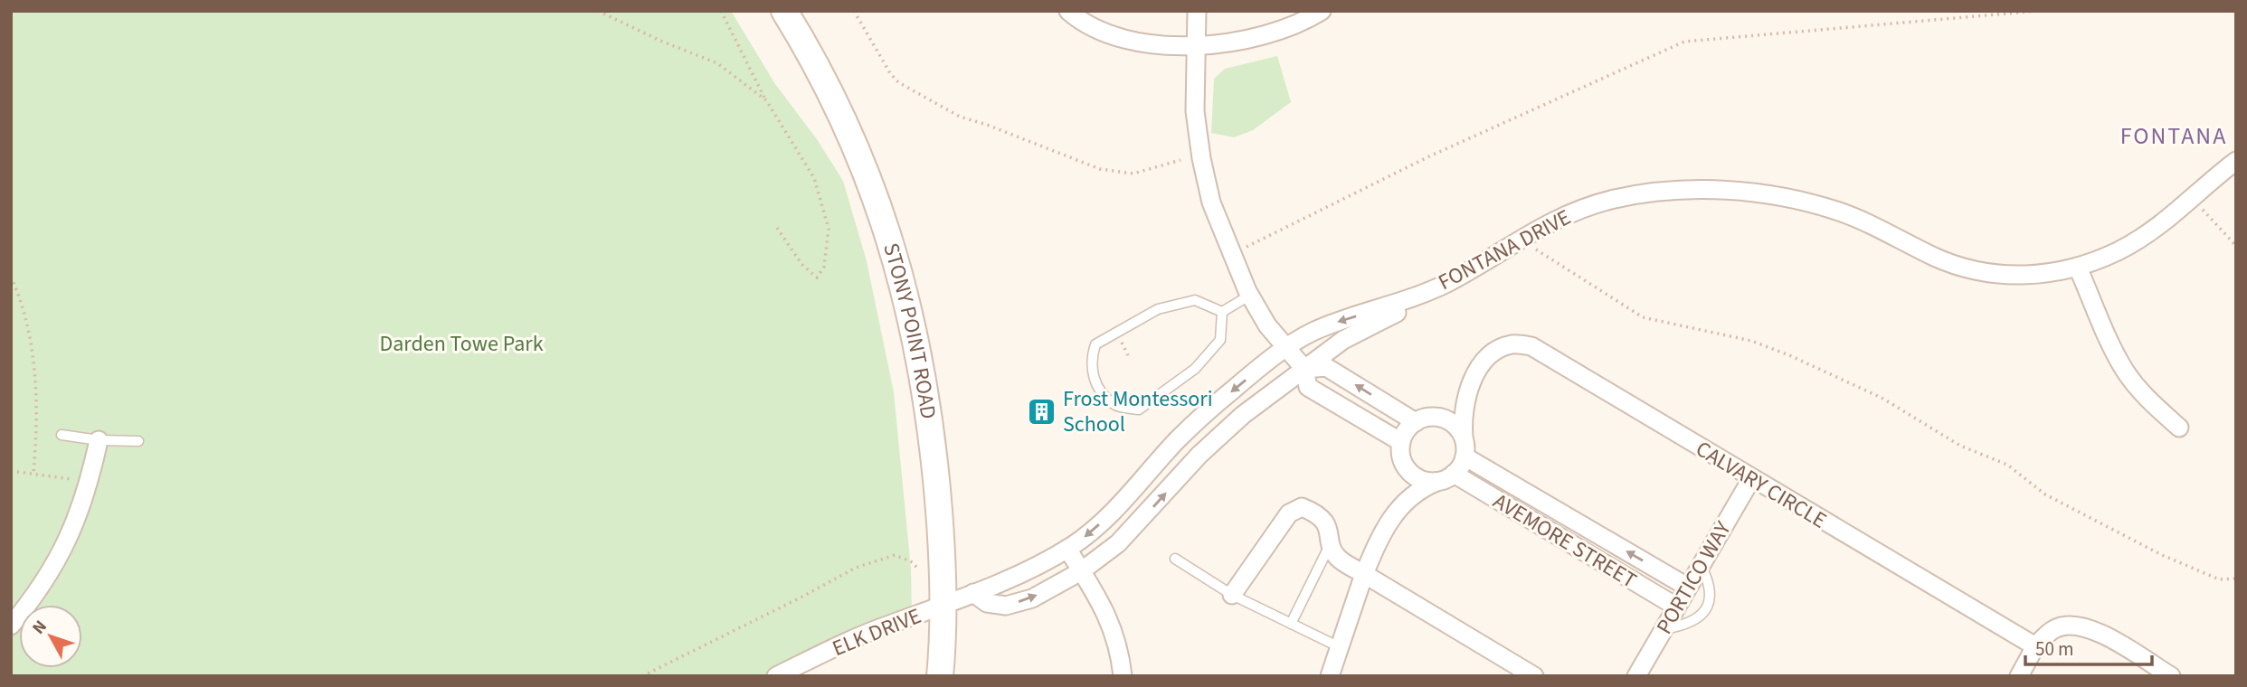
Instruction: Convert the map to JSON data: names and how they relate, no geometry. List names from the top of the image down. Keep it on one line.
{"streets":{"main road":["STONY POINT ROAD"],"street":["FONTANA DRIVE","CALVARY CIRCLE","AVEMORE STREET","PORTICO WAY","ELK DRIVE"]},"crossings":[["FONTANA DRIVE","ELK DRIVE"],["STONY POINT ROAD","ELK DRIVE"],["CALVARY CIRCLE","AVEMORE STREET"],["CALVARY CIRCLE","PORTICO WAY"],["AVEMORE STREET","PORTICO WAY"]],"districts":["FONTANA"],"parks":["Darden Towe Park"],"places":{"building":["Frost Montessori School"]},"scale_bar":"50 m","north":"top left"}
